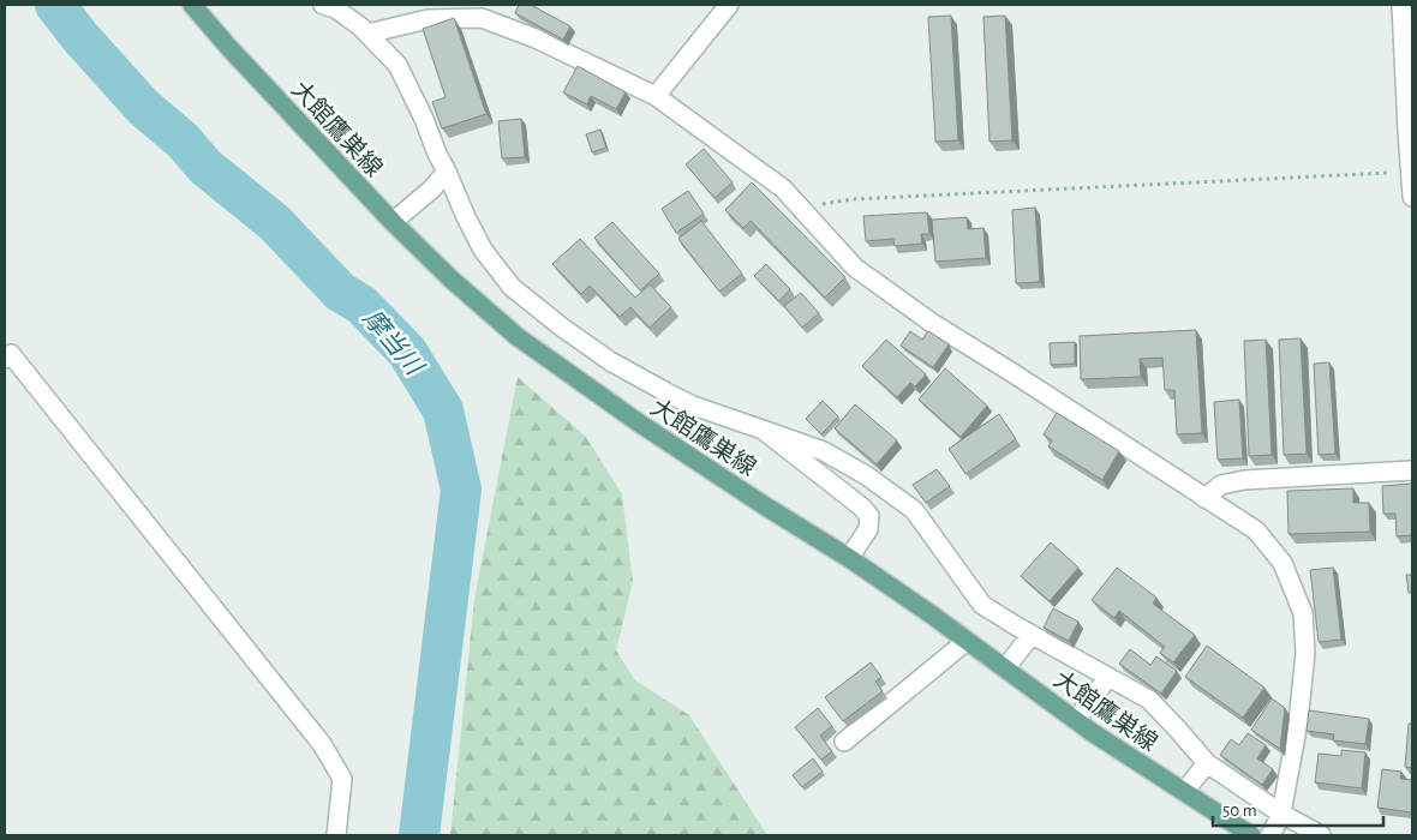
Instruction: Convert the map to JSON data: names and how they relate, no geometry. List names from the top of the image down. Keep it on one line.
{"streets":{"main road":["大館鷹巣線"]},"water":["摩当川"],"scale_bar":"50 m"}
